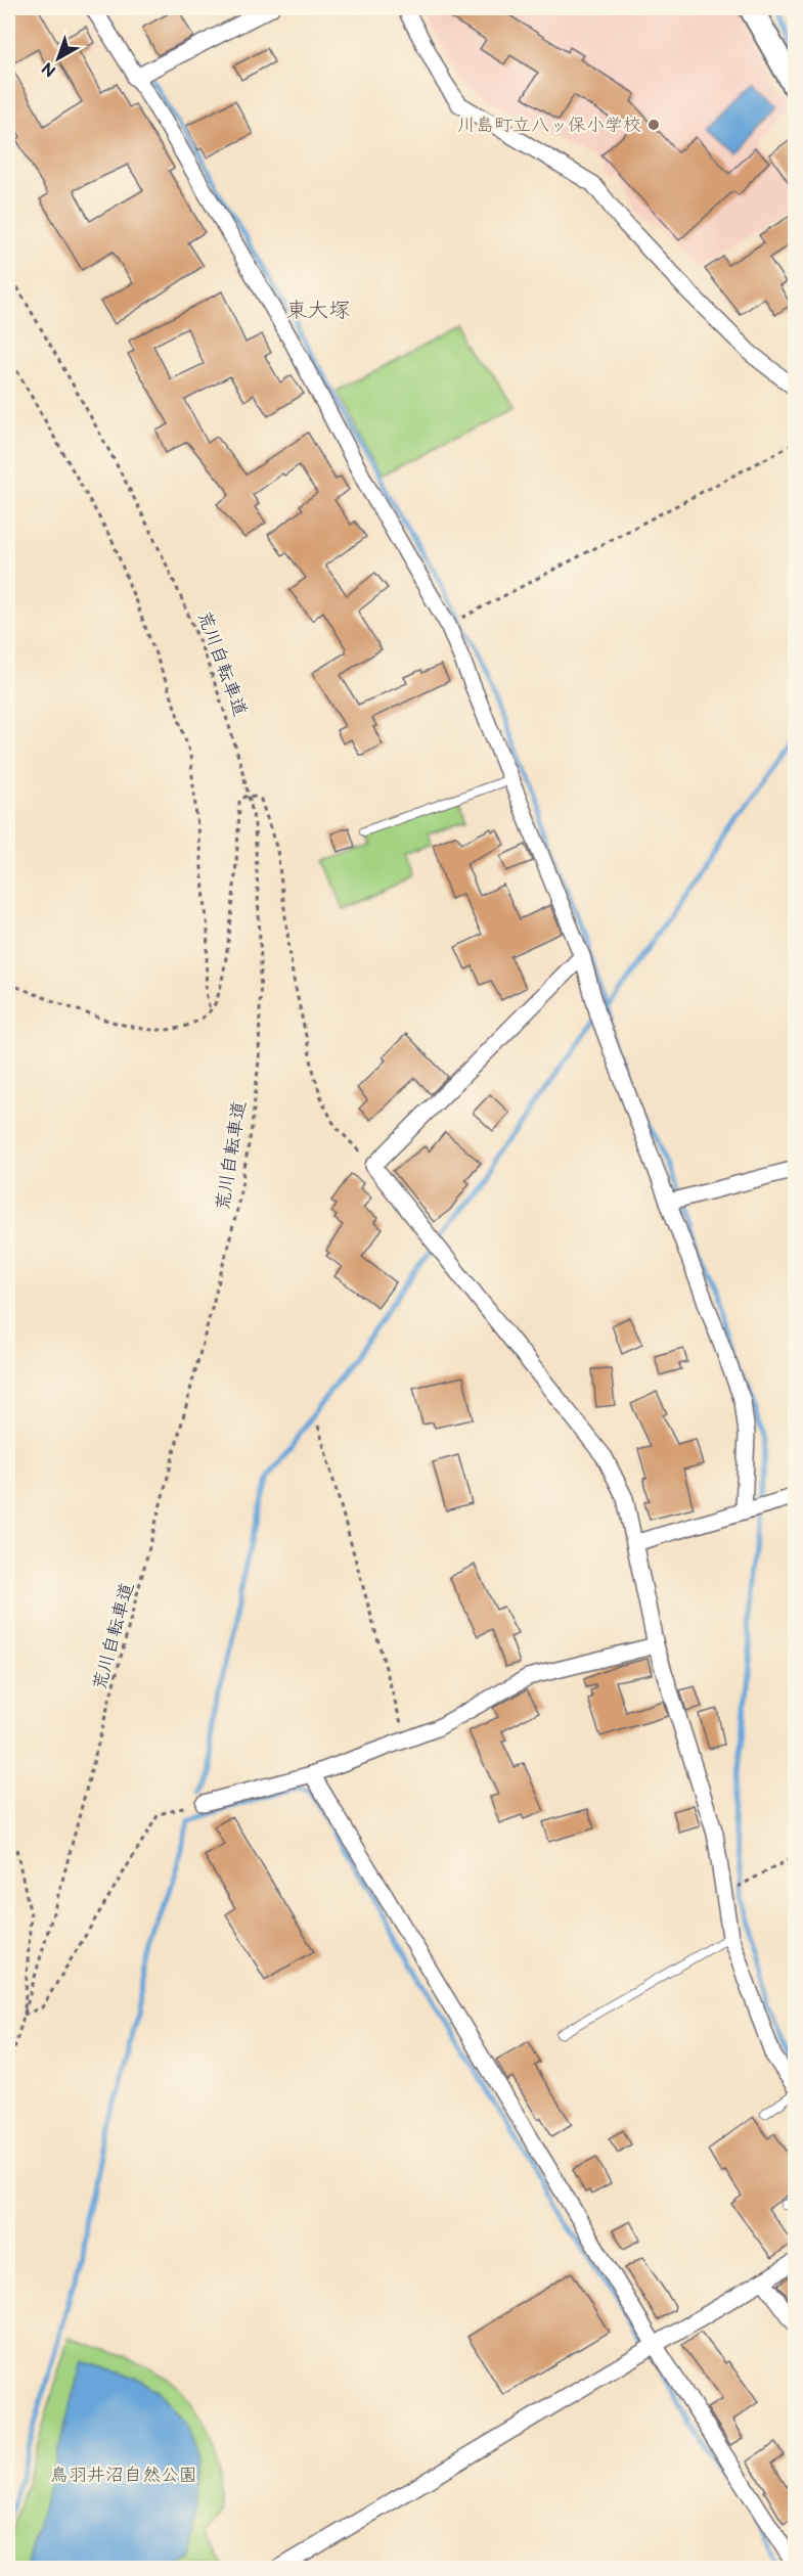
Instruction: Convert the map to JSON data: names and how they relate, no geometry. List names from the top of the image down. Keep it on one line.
{"streets":{"path":["荒川自転車道"]},"districts":["東大塚"],"parks":["鳥羽井沼自然公園"],"places":["川島町立八ッ保小学校"],"north":"bottom left"}
